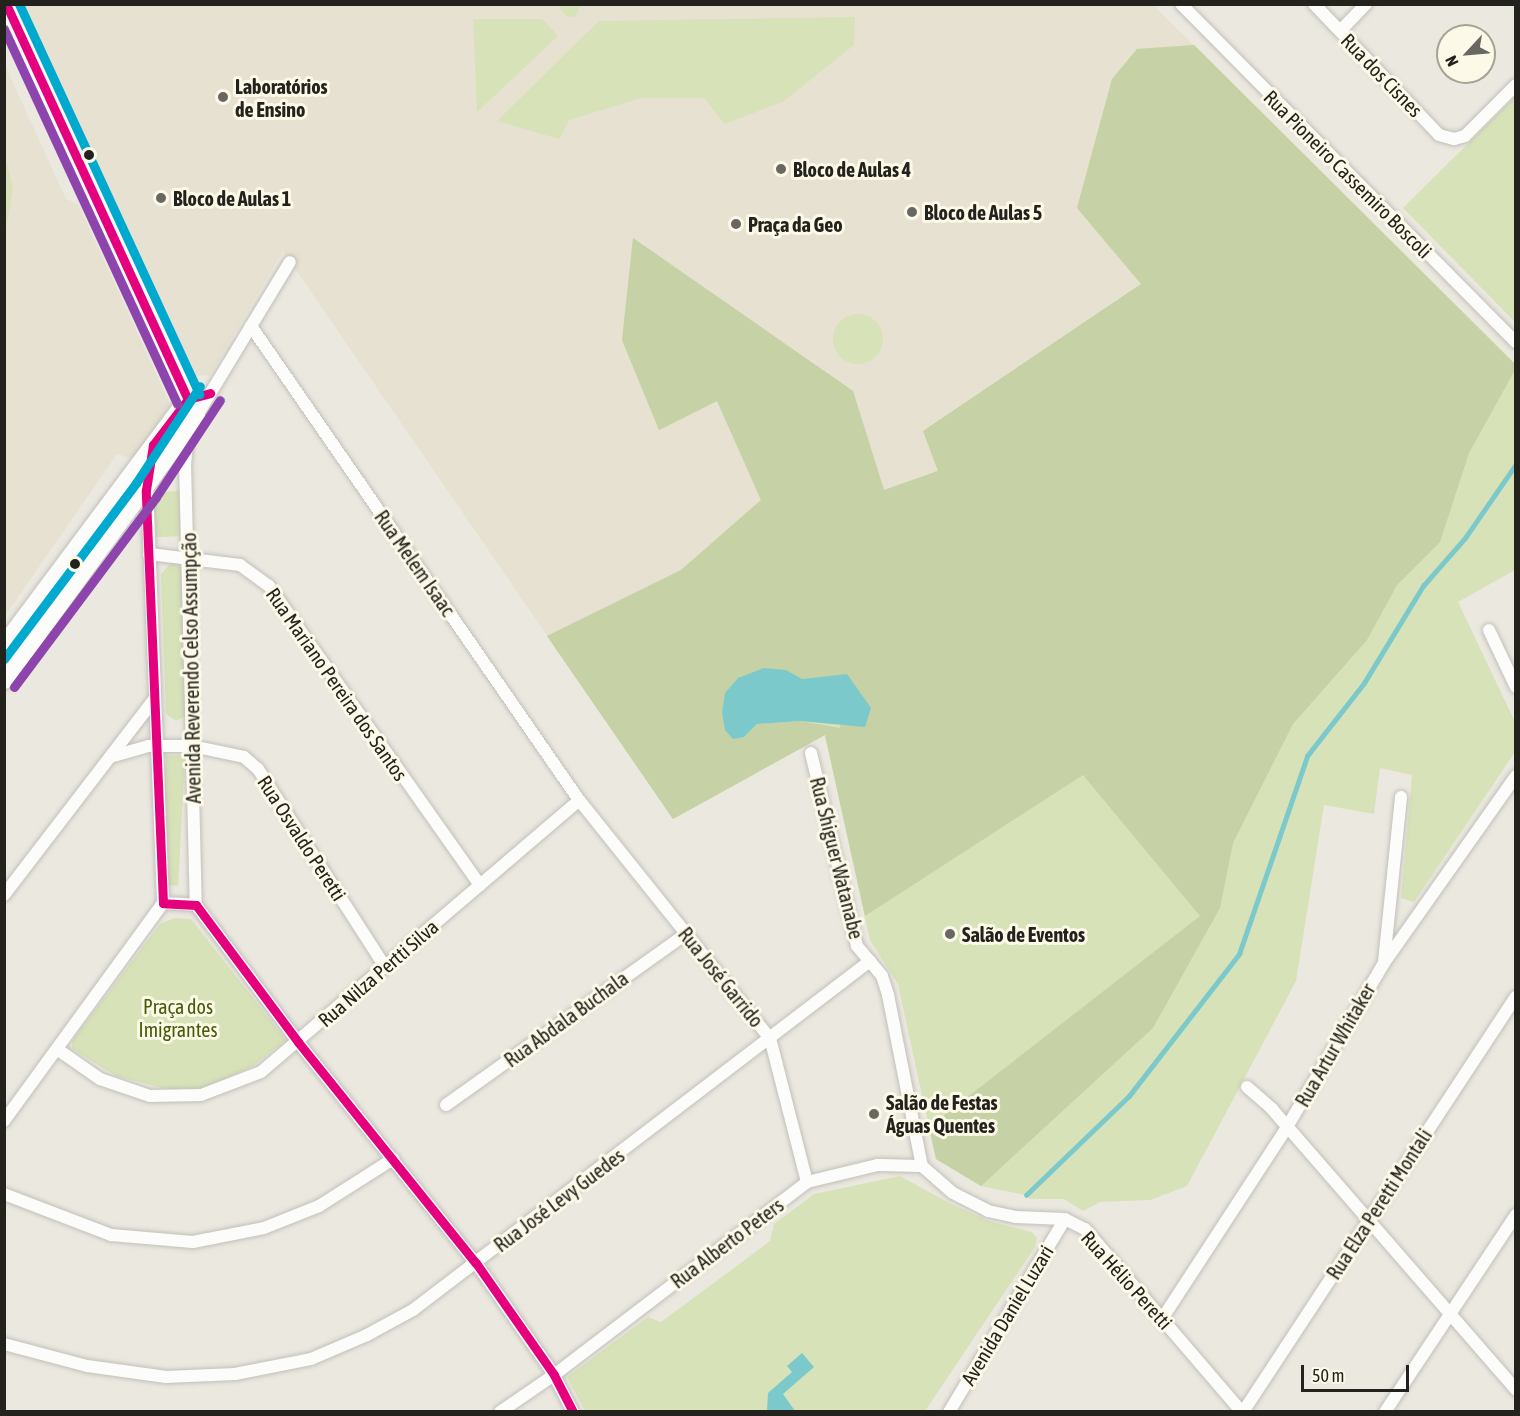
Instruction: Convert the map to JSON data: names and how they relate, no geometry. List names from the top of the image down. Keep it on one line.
{"streets":{"street":["Rua dos Cisnes","Rua Pioneiro Cassemiro Boscoli","Rua Melem Isaac","Avenida Reverendo Celso Assumpção","Rua Mariano Pereira dos Santos","Rua Osvaldo Peretti","Rua Shiguer Watanabe","Rua Nilza Pertti Silva","Rua José Garrido","Rua Abdala Buchala","Rua Artur Whitaker","Rua José Levy Guedes","Rua Elza Peretti Montali","Rua Alberto Peters","Rua Hélio Peretti","Avenida Daniel Luzari"]},"crossings":[["Rua Melem Isaac","Rua Nilza Pertti Silva"],["Rua Melem Isaac","Rua José Garrido"],["Avenida Reverendo Celso Assumpção","Rua Mariano Pereira dos Santos"],["Avenida Reverendo Celso Assumpção","Rua Osvaldo Peretti"],["Rua Mariano Pereira dos Santos","Rua Nilza Pertti Silva"],["Rua Osvaldo Peretti","Rua Nilza Pertti Silva"],["Rua Shiguer Watanabe","Rua José Levy Guedes"],["Rua Shiguer Watanabe","Rua Alberto Peters"],["Rua Shiguer Watanabe","Rua Hélio Peretti"],["Rua Nilza Pertti Silva","Rua José Garrido"],["Rua José Garrido","Rua Abdala Buchala"],["Rua José Garrido","Rua José Levy Guedes"],["Rua José Garrido","Rua Alberto Peters"],["Rua Artur Whitaker","Rua Hélio Peretti"],["Rua Elza Peretti Montali","Rua Hélio Peretti"],["Rua Alberto Peters","Rua Hélio Peretti"],["Rua Hélio Peretti","Avenida Daniel Luzari"]],"parks":["Praça dos Imigrantes"],"places":["Laboratórios de Ensino","Bloco de Aulas 4","Bloco de Aulas 1","Bloco de Aulas 5","Praça da Geo","Salão de Eventos","Salão de Festas Águas Quentes"],"scale_bar":"50 m","north":"bottom left"}
